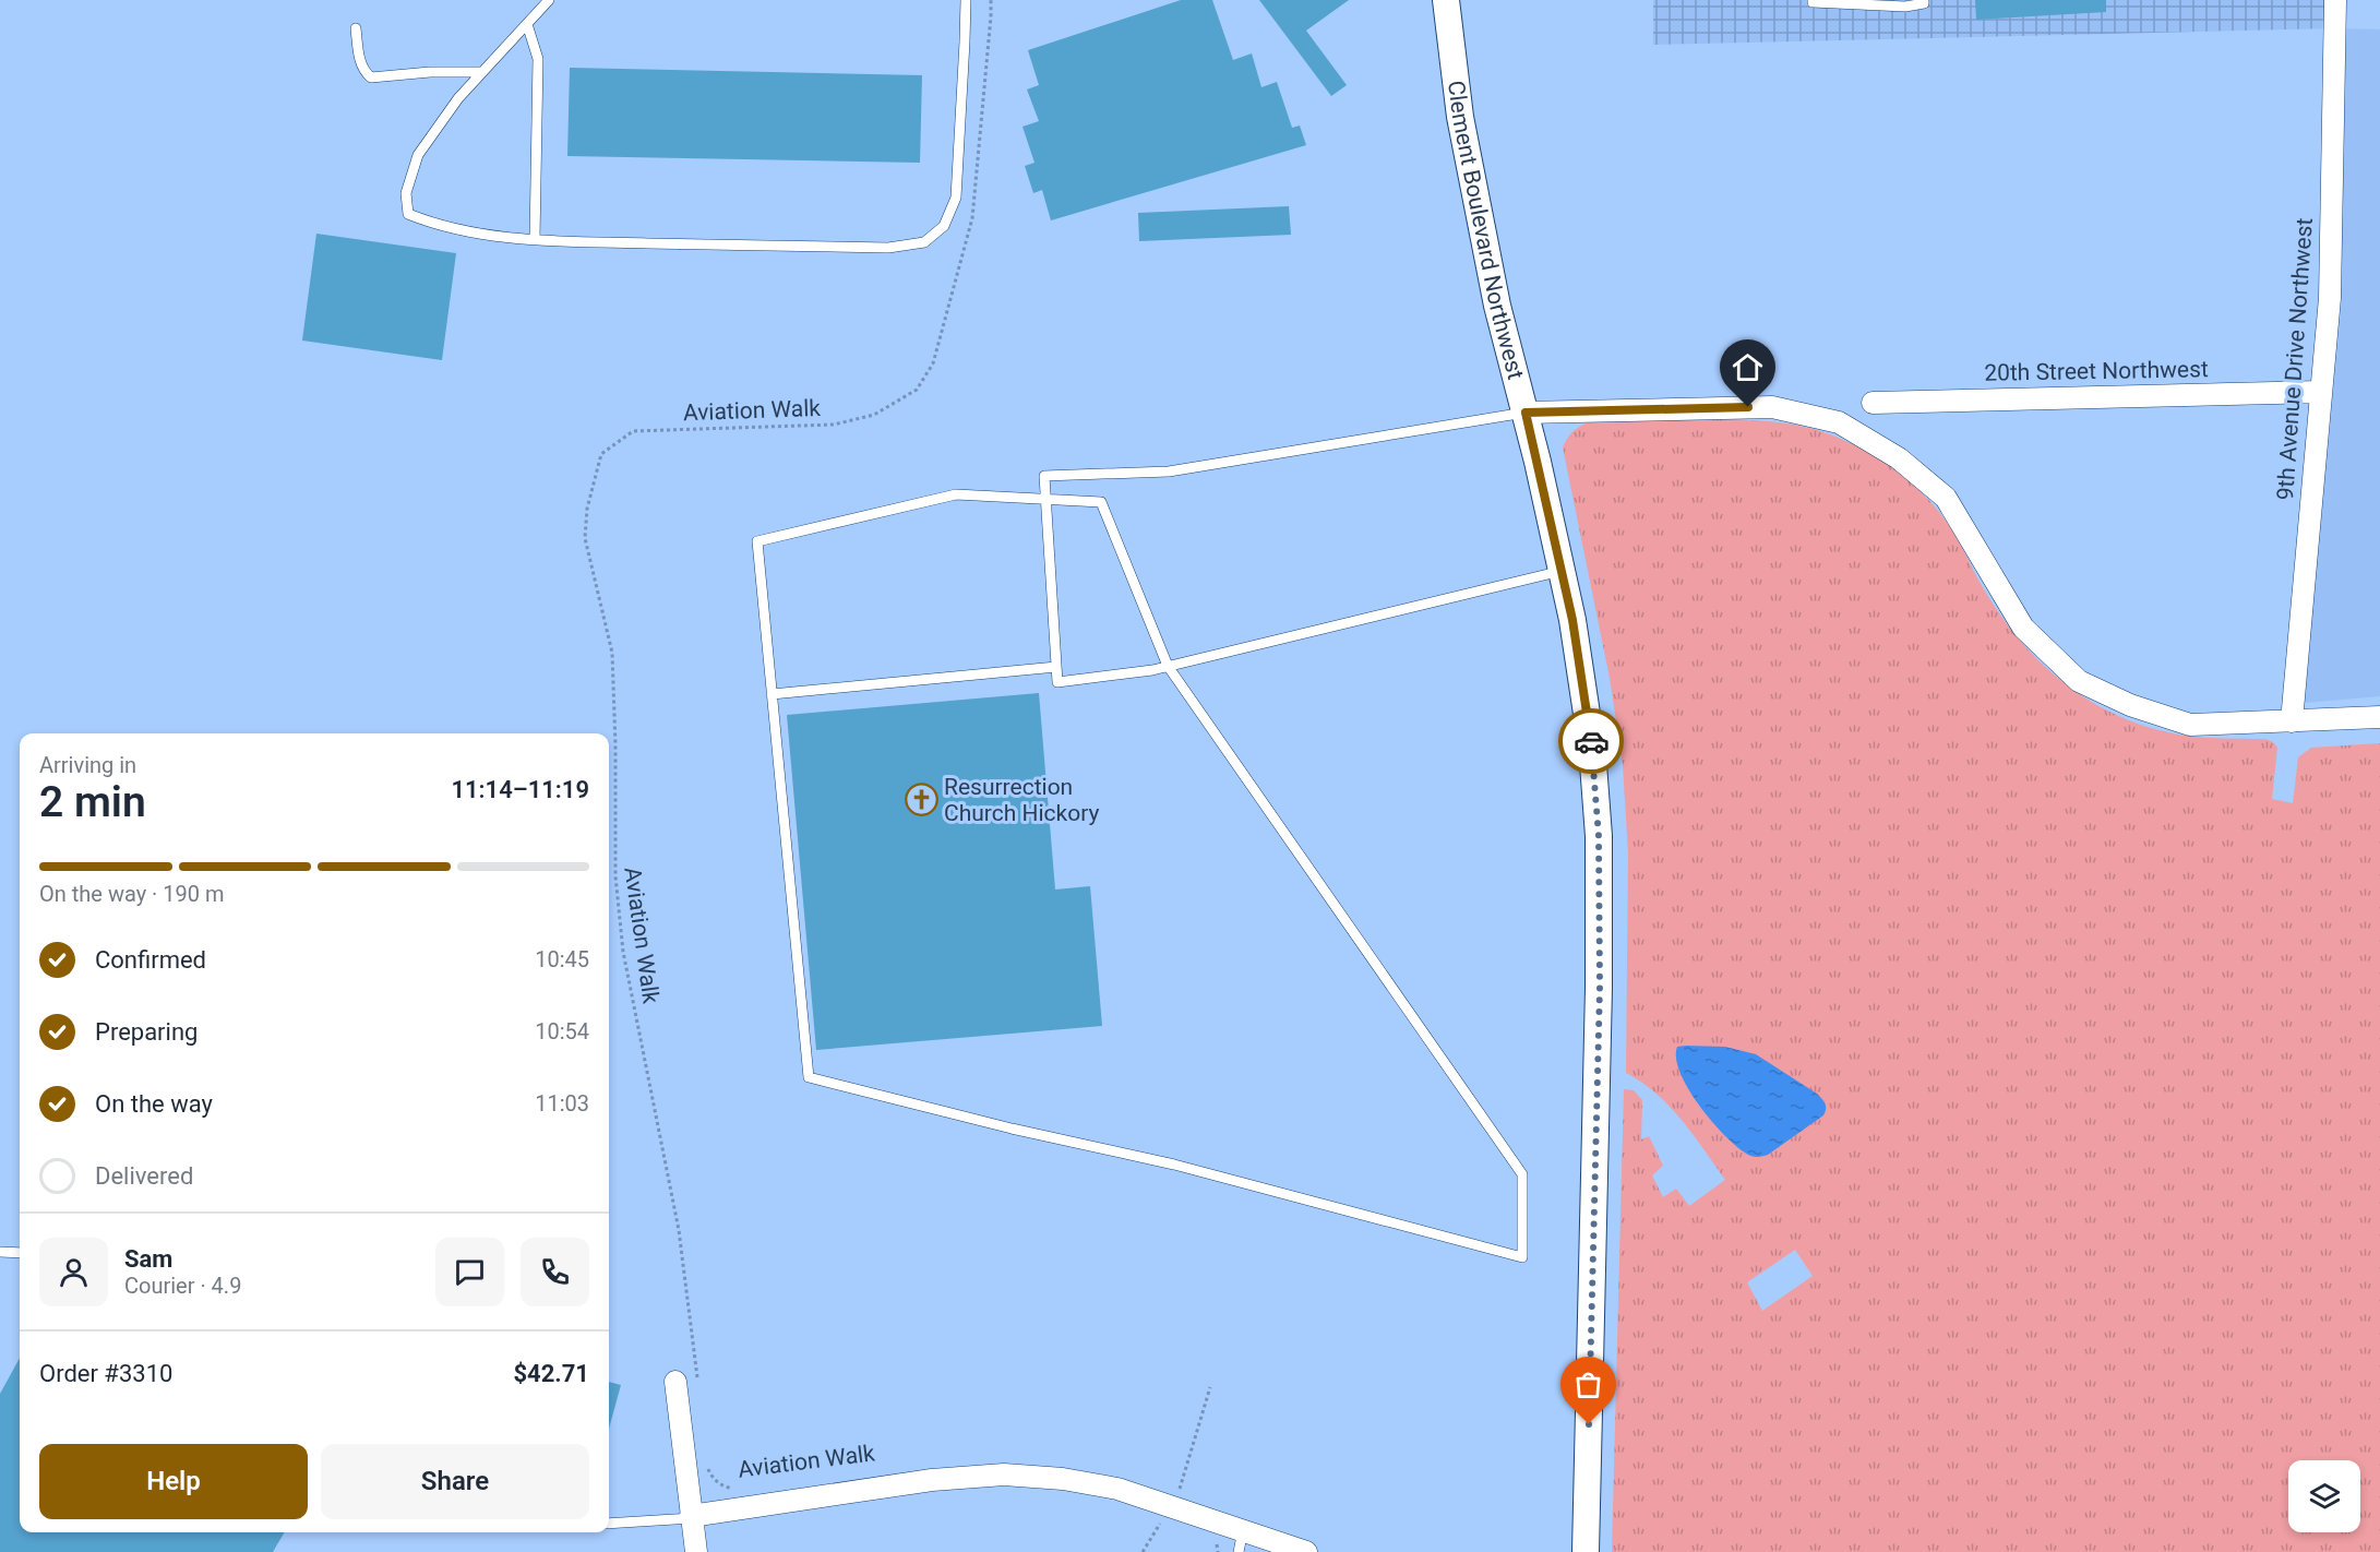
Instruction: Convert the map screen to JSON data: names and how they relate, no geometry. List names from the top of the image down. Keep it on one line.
{"streets":{"street":["Clement Boulevard Northwest","9th Avenue Drive Northwest","20th Street Northwest"],"path":["Aviation Walk"]},"crossings":[["9th Avenue Drive Northwest","20th Street Northwest"]],"places":{"church":["Resurrection Church Hickory"]},"page":{"heading":["2 min","Arriving in","11:14–11:19"],"panel":["Sam","Courier · 4.9","Order #3310","$42.71"],"bar":"On the way · 190 m","list":[["Confirmed","10:45"],["Preparing","10:54"],["On the way","11:03"],"Delivered"],"buttons":["Help","Share"]}}
